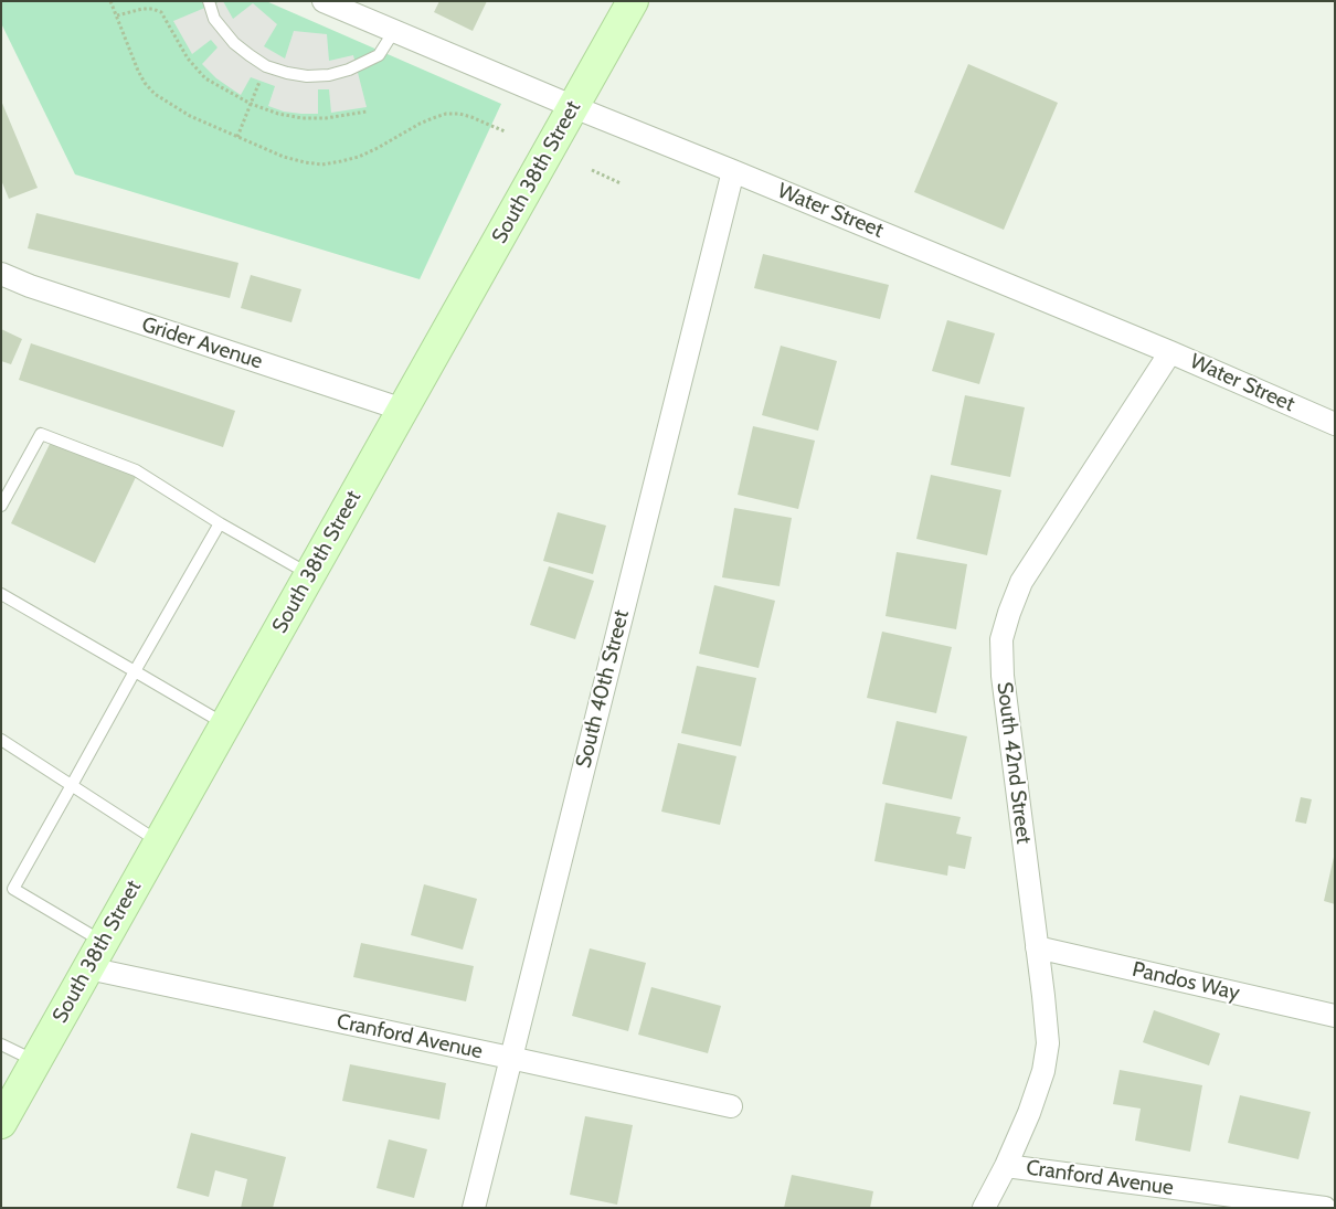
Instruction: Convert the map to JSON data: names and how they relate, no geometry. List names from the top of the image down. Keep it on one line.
{"streets":{"main road":["South 38th Street"],"street":["Water Street","Grider Avenue","South 40th Street","South 42nd Street","Pandos Way","Cranford Avenue"]},"crossings":[["South 38th Street","Water Street"],["South 38th Street","Grider Avenue"],["South 38th Street","Cranford Avenue"],["Water Street","South 40th Street"],["Water Street","South 42nd Street"],["South 40th Street","Cranford Avenue"],["South 42nd Street","Pandos Way"],["South 42nd Street","Cranford Avenue"]]}
